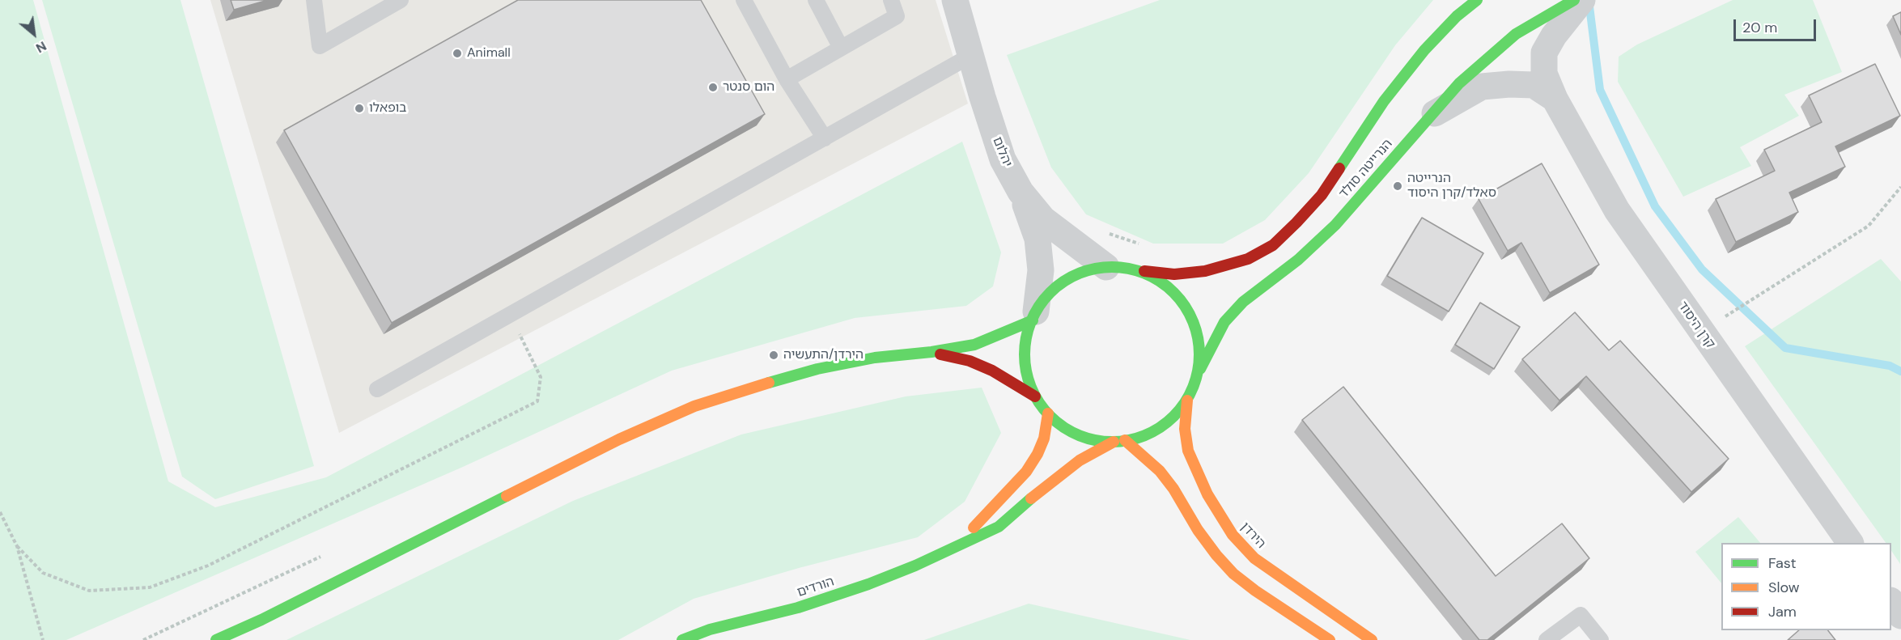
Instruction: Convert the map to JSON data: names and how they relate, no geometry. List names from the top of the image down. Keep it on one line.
{"streets":{"main road":["הנרייטה סולד","הירדן","הורדים"],"street":["יהלום","קרן היסוד"]},"crossings":[["יהלום","הנרייטה סולד"],["הנרייטה סולד","קרן היסוד"]],"places":["Animall","הום סנטר","בופאלו","הנרייטה סאלד/קרן היסוד","הירדן/התעשיה"],"legend":["Fast","Slow","Jam"],"scale_bar":"20 m","north":"bottom right"}
